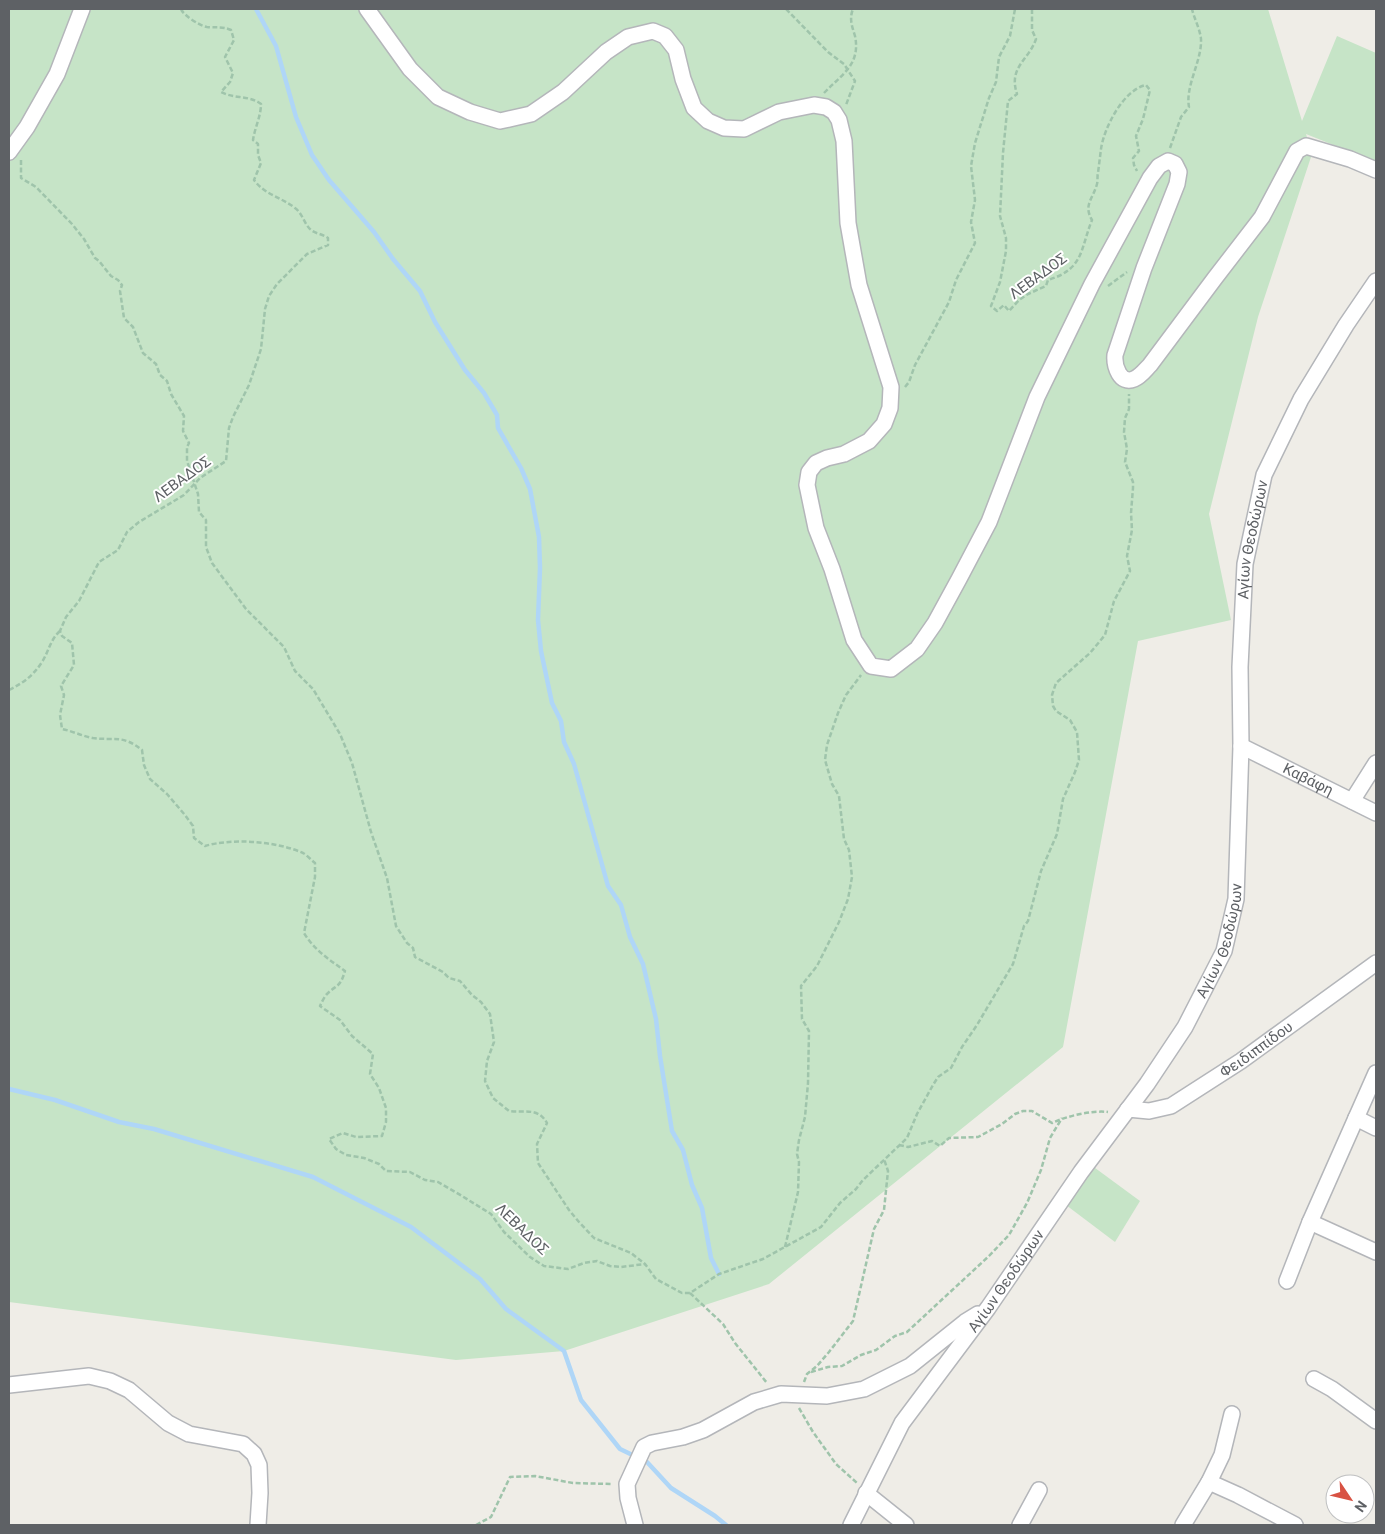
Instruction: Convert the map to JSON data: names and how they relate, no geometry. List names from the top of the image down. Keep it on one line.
{"streets":{"street":["Αγίων Θεοδώρων","Καβάφη","Φειδιππίδου"],"path":["ΛΕΒΑΔΟΣ"]},"crossings":[["Αγίων Θεοδώρων","Καβάφη"],["Αγίων Θεοδώρων","Φειδιππίδου"]],"north":"bottom right"}
